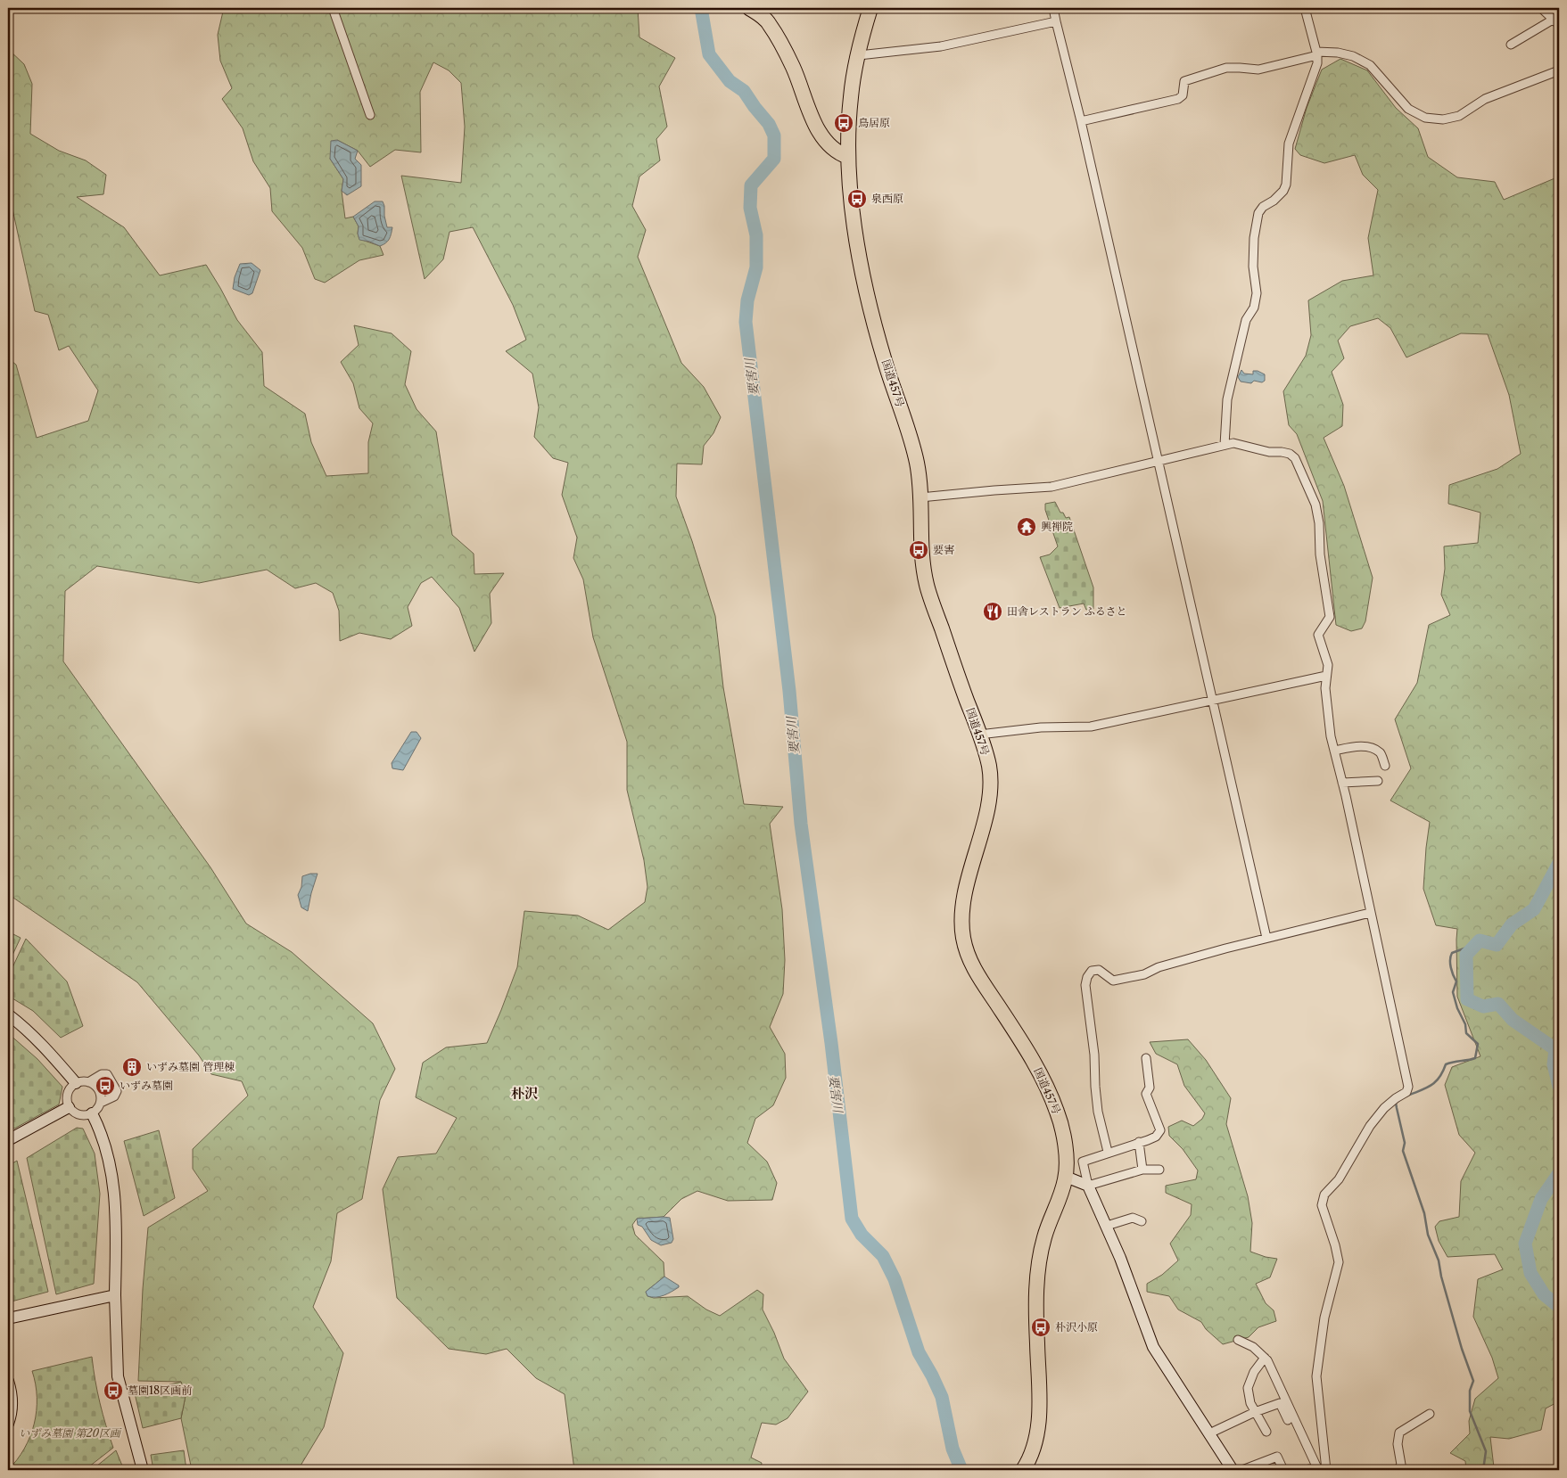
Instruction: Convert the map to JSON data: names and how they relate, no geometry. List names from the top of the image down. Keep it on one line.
{"streets":{"highway":["国道457号"]},"districts":["朴沢"],"water":["要害川"],"parks":["いずみ墓園 第20区画"],"places":{"bus stop":["鳥居原","泉西原","要害","いずみ墓園","朴沢小原","墓園18区画前"],"temple":["興禅院"],"restaurant":["田舎レストラン ふるさと"],"building":["いずみ墓園 管理棟"]}}
